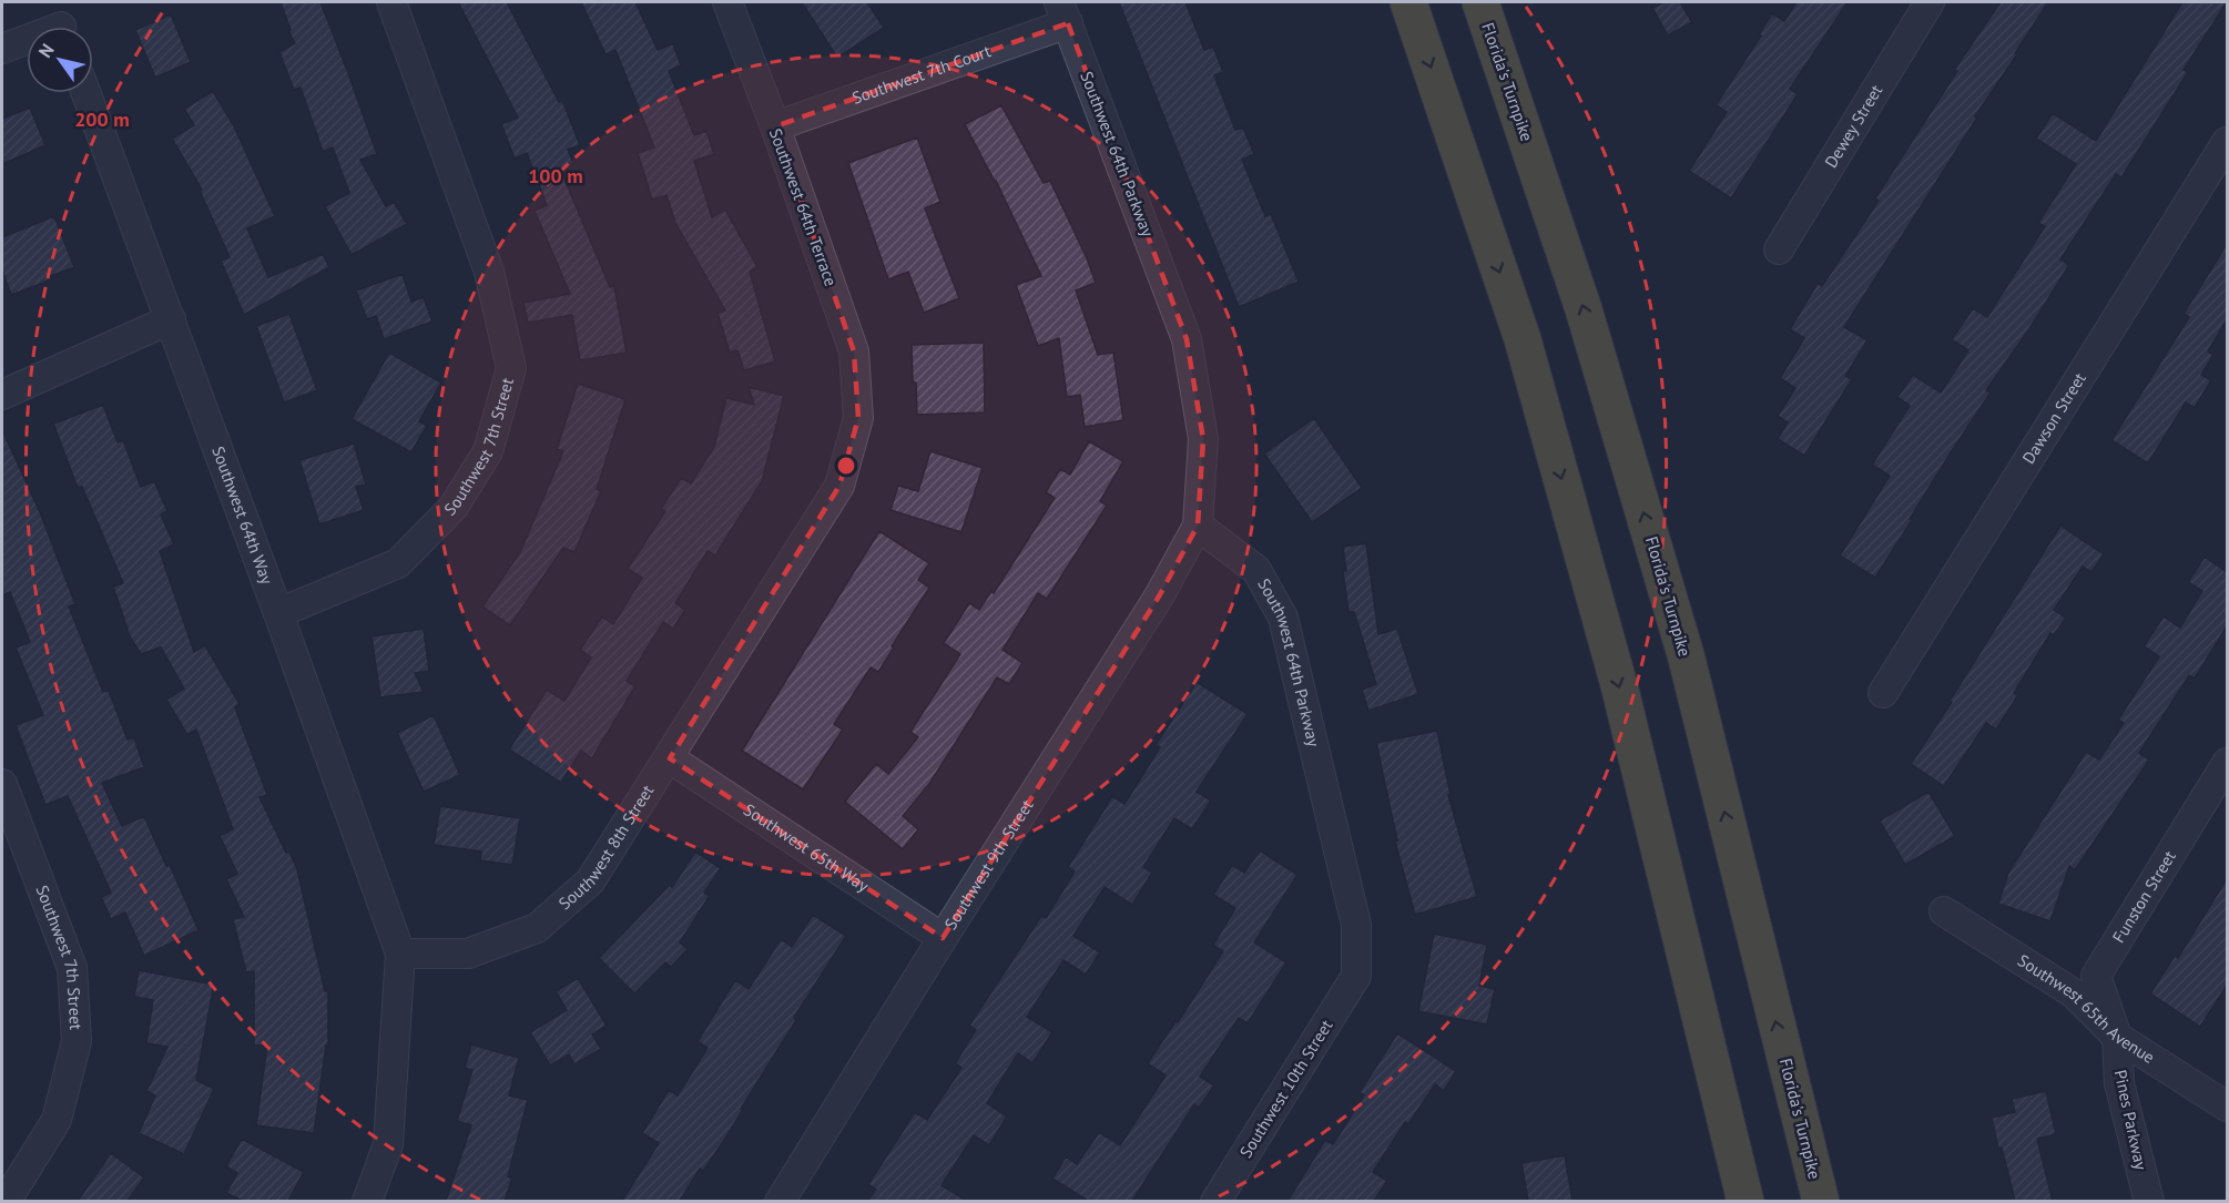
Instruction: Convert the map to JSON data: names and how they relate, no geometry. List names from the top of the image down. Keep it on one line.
{"streets":{"highway":["Florida's Turnpike"],"street":["Southwest 7th Court","Dewey Street","Southwest 64th Parkway","Southwest 64th Terrace","Dawson Street","Southwest 7th Street","Southwest 64th Way","Southwest 8th Street","Southwest 65th Way","Southwest 9th Street","Funston Street","Southwest 65th Avenue","Southwest 10th Street","Pines Parkway"]},"crossings":[["Southwest 7th Court","Southwest 64th Parkway"],["Southwest 7th Court","Southwest 64th Terrace"],["Southwest 64th Parkway","Southwest 9th Street"],["Southwest 64th Parkway","Southwest 10th Street"],["Southwest 64th Terrace","Southwest 8th Street"],["Southwest 7th Street","Southwest 64th Way"],["Southwest 64th Way","Southwest 8th Street"],["Southwest 8th Street","Southwest 65th Way"],["Southwest 65th Way","Southwest 9th Street"],["Funston Street","Southwest 65th Avenue"],["Funston Street","Pines Parkway"],["Southwest 65th Avenue","Pines Parkway"]],"north":"top left","rings":["200 m","100 m"]}
